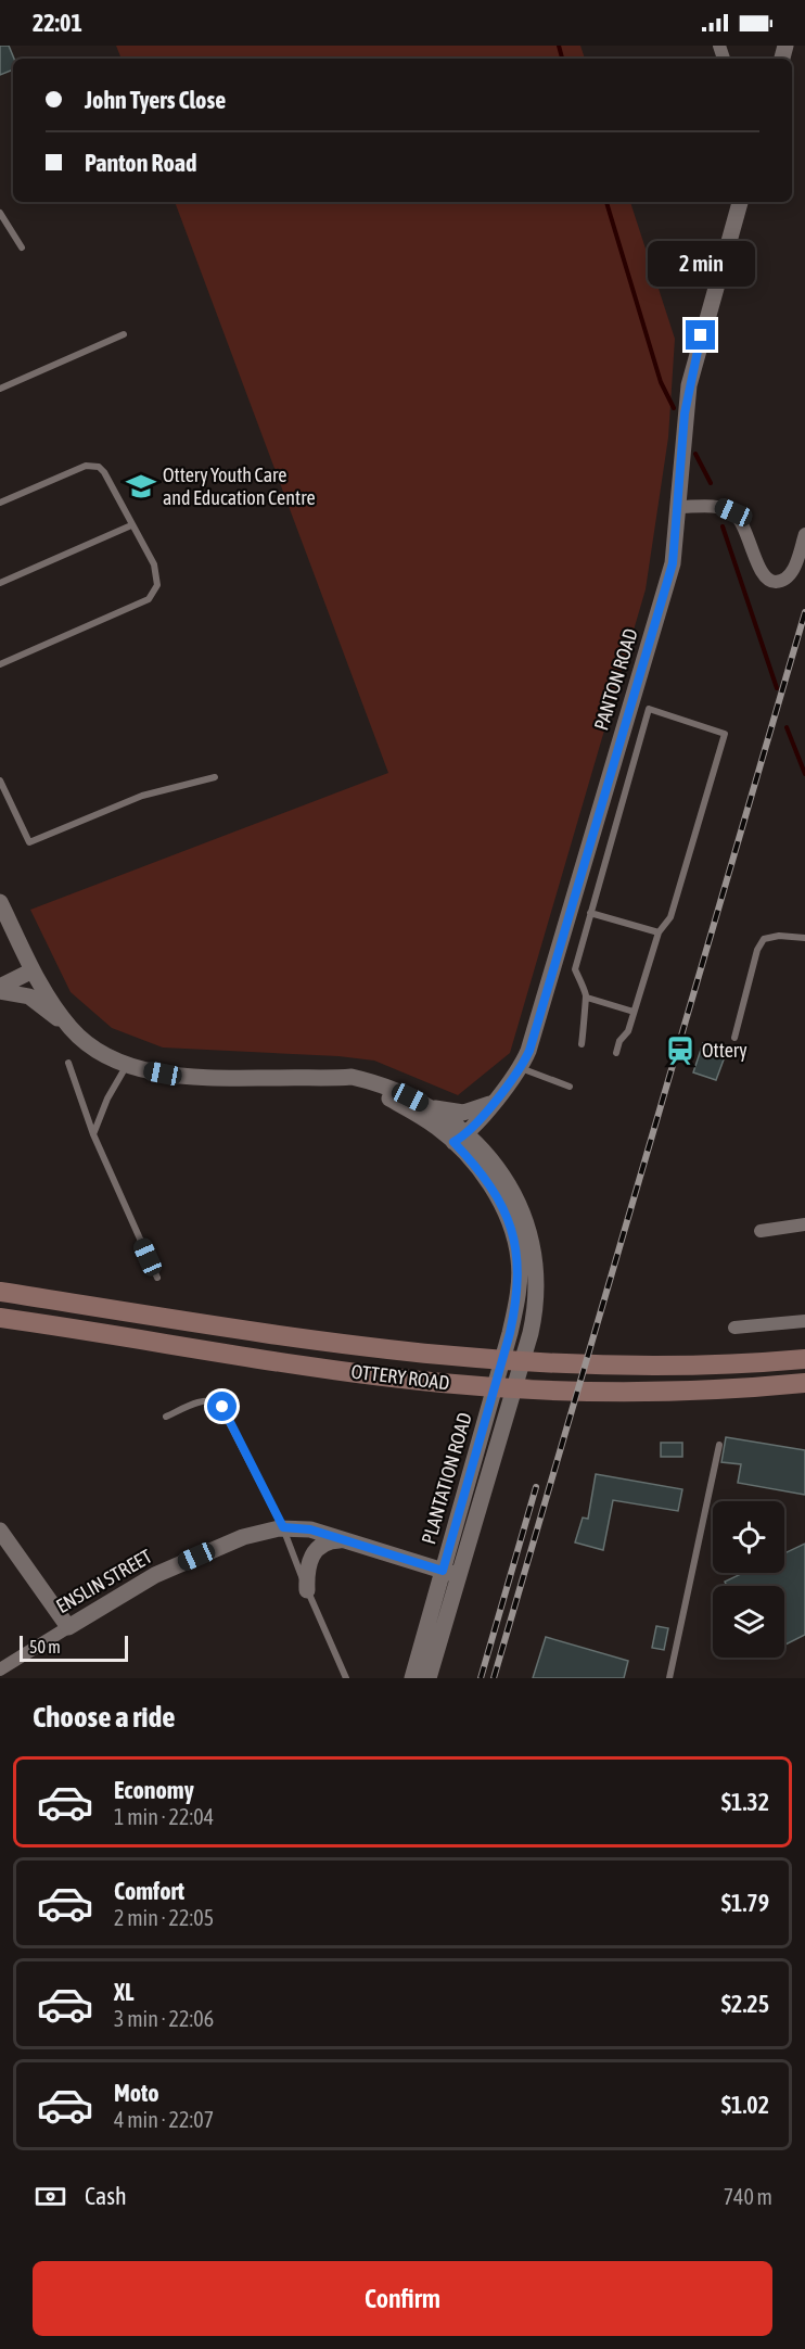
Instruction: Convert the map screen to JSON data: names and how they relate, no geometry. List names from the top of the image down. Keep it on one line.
{"streets":{"main road":["OTTERY ROAD"],"street":["PANTON ROAD","PLANTATION ROAD","ENSLIN STREET"]},"crossings":[["PANTON ROAD","PLANTATION ROAD"],["PLANTATION ROAD","ENSLIN STREET"]],"places":{"school or university":["Ottery Youth Care and Education Centre"],"station":["Ottery"]},"scale_bar":"50 m","page":{"status":"22:01","banner":["John Tyers Close","Panton Road"],"bubble":"2 min","scale":"50 m","heading":"Choose a ride","list":[{"name":"Economy","note":"1 min · 22:04","value":"$1.32"},{"name":"Comfort","note":"2 min · 22:05","value":"$1.79"},{"name":"XL","note":"3 min · 22:06","value":"$2.25"},{"name":"Moto","note":"4 min · 22:07","value":"$1.02"}],"pay":["Cash","740 m"],"buttons":"Confirm"}}
